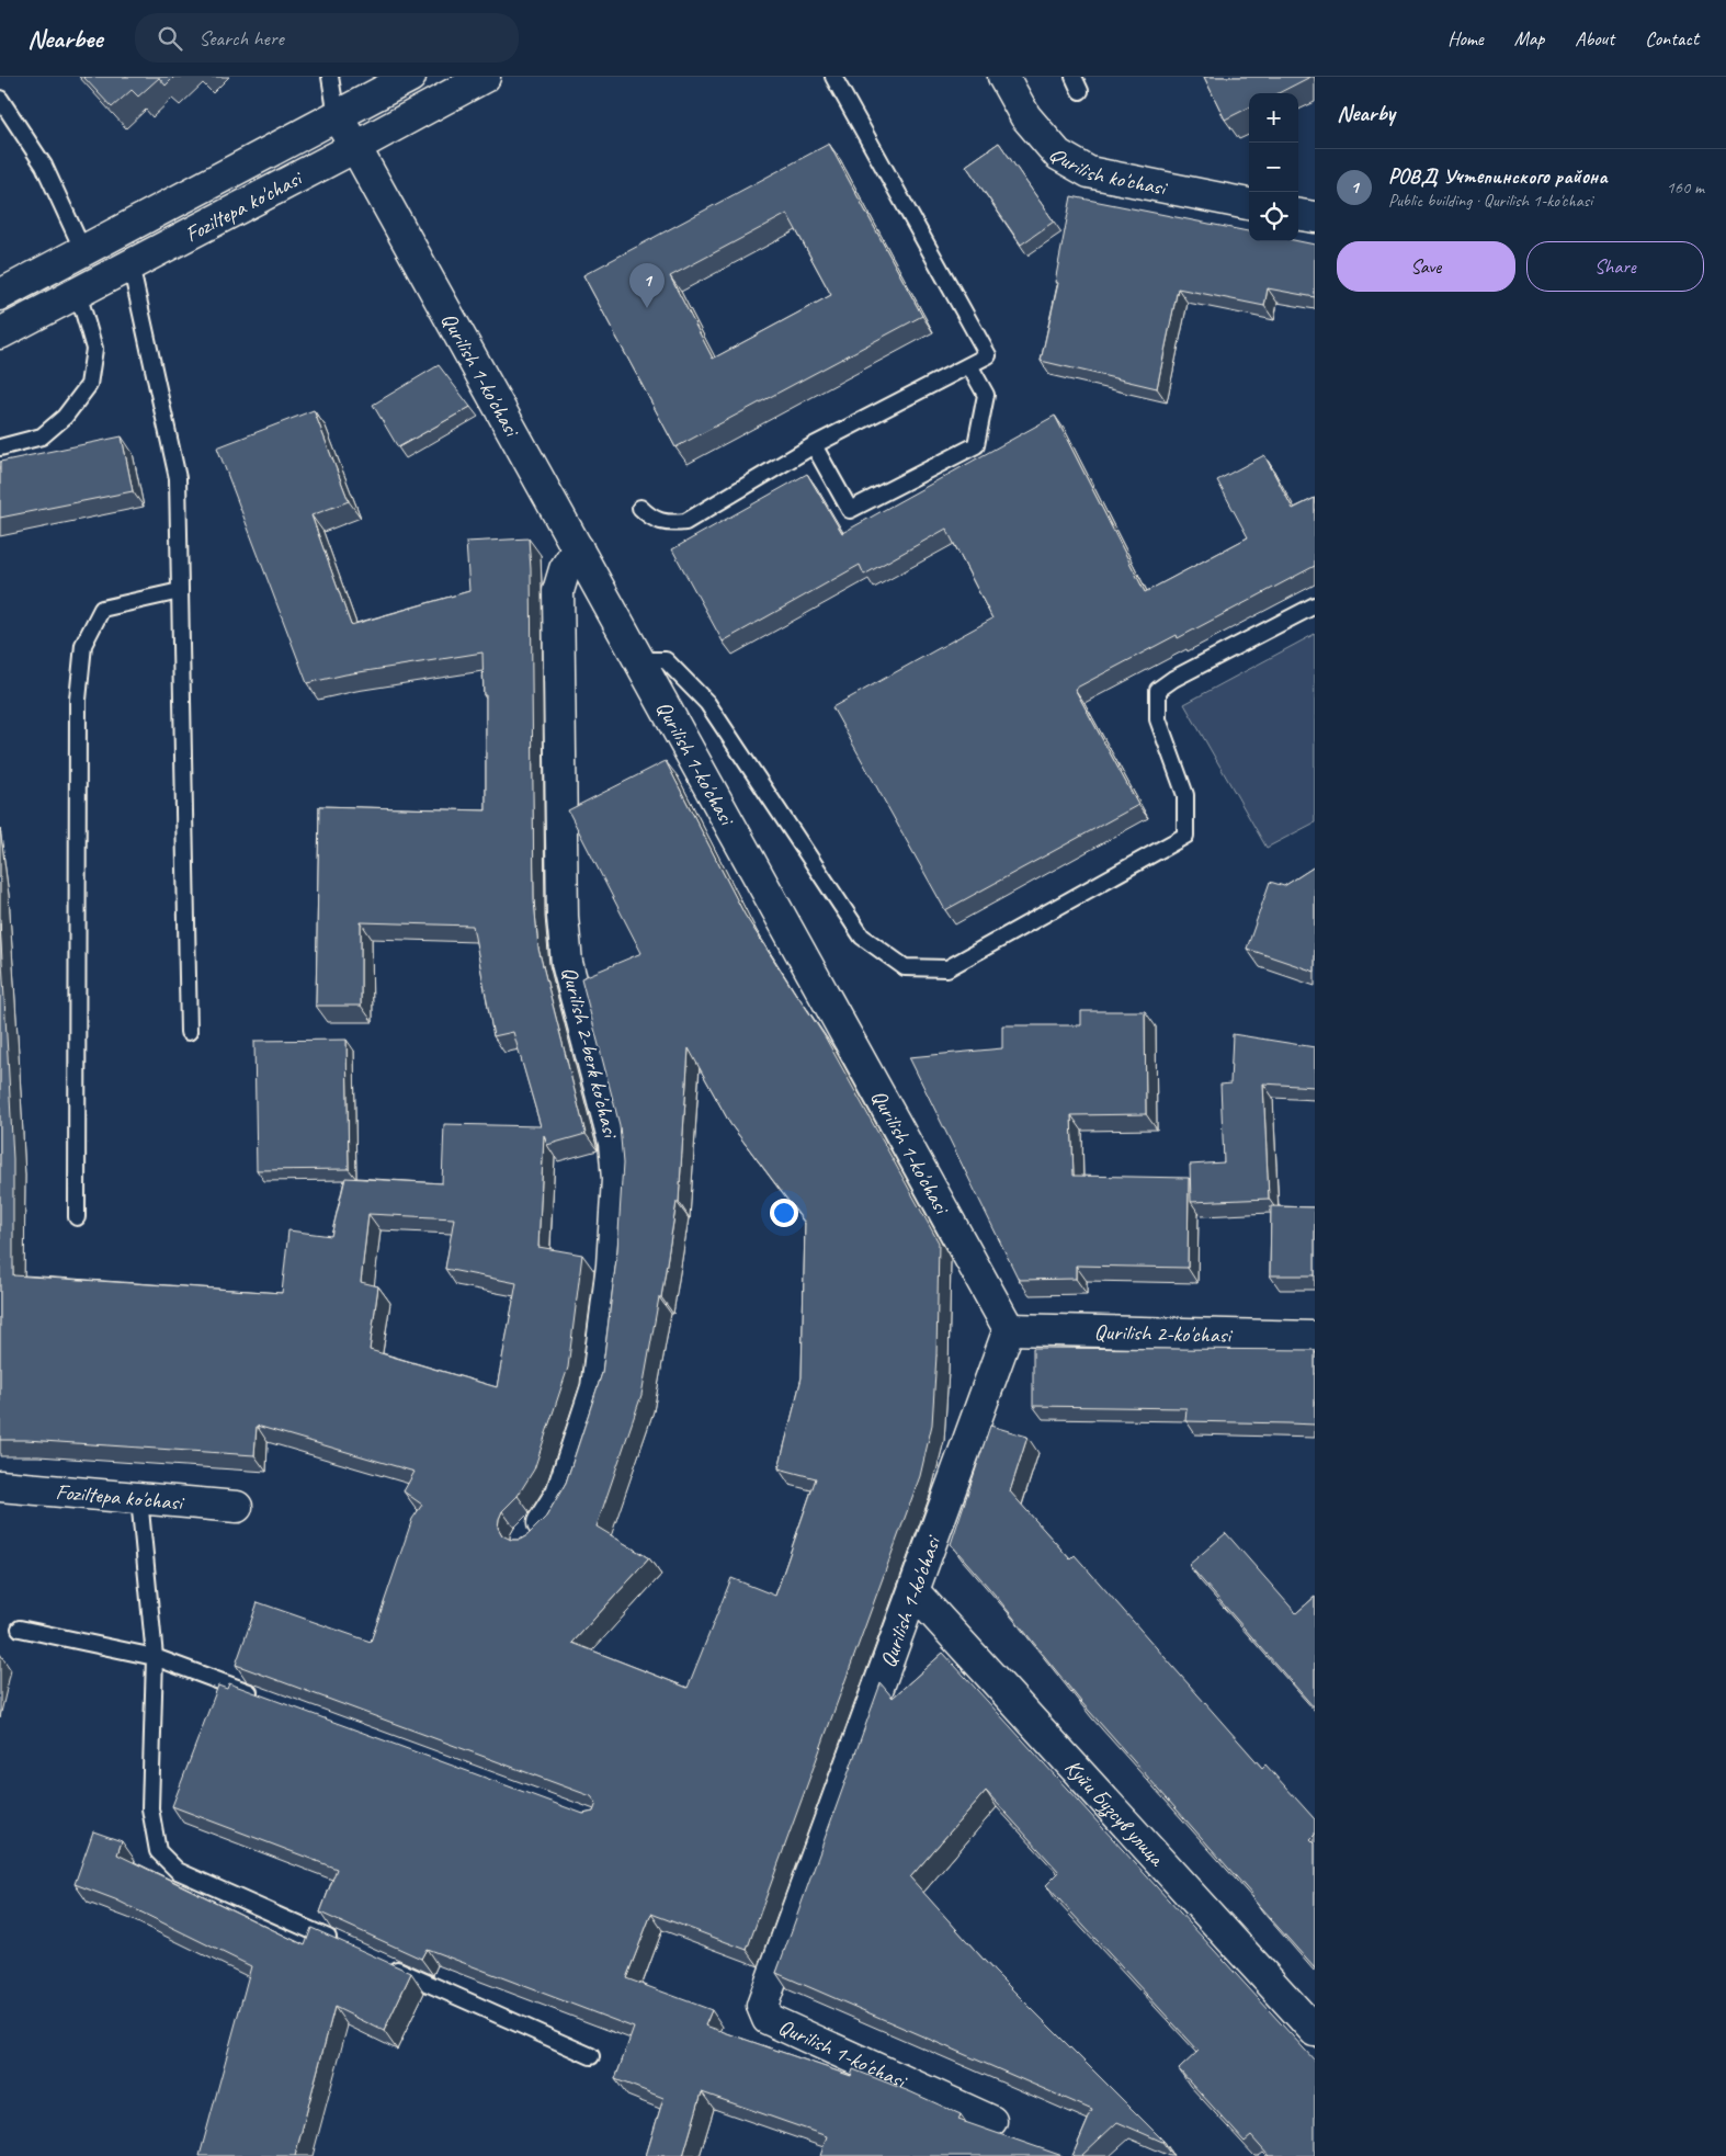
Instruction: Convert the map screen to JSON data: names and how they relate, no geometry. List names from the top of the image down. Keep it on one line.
{"streets":{"street":["Qurilish ko'chasi","Foziltepa ko'chasi","Qurilish 1-ko'chasi","Qurilish 2-berk ko'chasi","Qurilish 2-ko'chasi","Куйи Бузсув улица"]},"crossings":[["Foziltepa ko'chasi","Qurilish 1-ko'chasi"],["Qurilish 1-ko'chasi","Qurilish 2-berk ko'chasi"],["Qurilish 1-ko'chasi","Qurilish 2-ko'chasi"],["Qurilish 1-ko'chasi","Куйи Бузсув улица"]],"page":{"header":"Nearbee","search":"Search here","nav":["Home","Map","About","Contact"],"heading":"Nearby","map_buttons":["+","−"],"list":[{"mark":"1","name":"РОВД Учтепинского района","note":"Public building · Qurilish 1-ko'chasi","value":"160 m"}],"buttons":["Save","Share"],"pins":"1"}}
